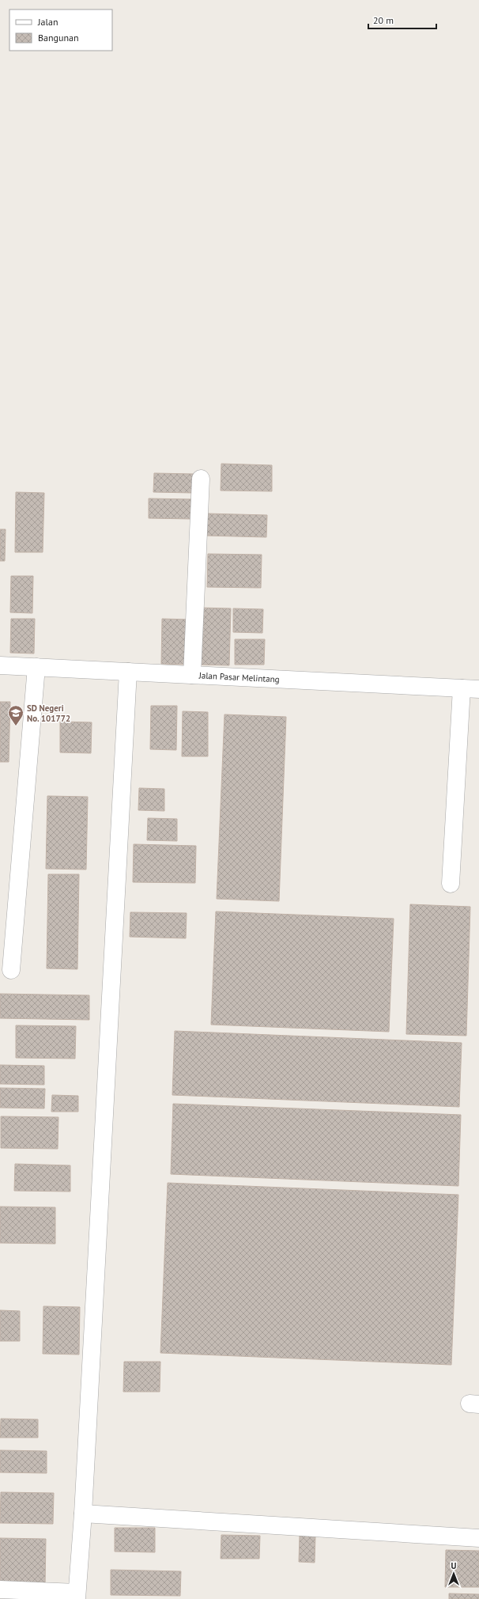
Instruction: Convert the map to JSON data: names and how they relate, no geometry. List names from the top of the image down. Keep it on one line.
{"streets":{"street":["Jalan Pasar Melintang"]},"places":{"school or university":["SD Negeri No. 101772"]},"legend":["Jalan","Bangunan"],"scale_bar":"20 m","north":"top"}
